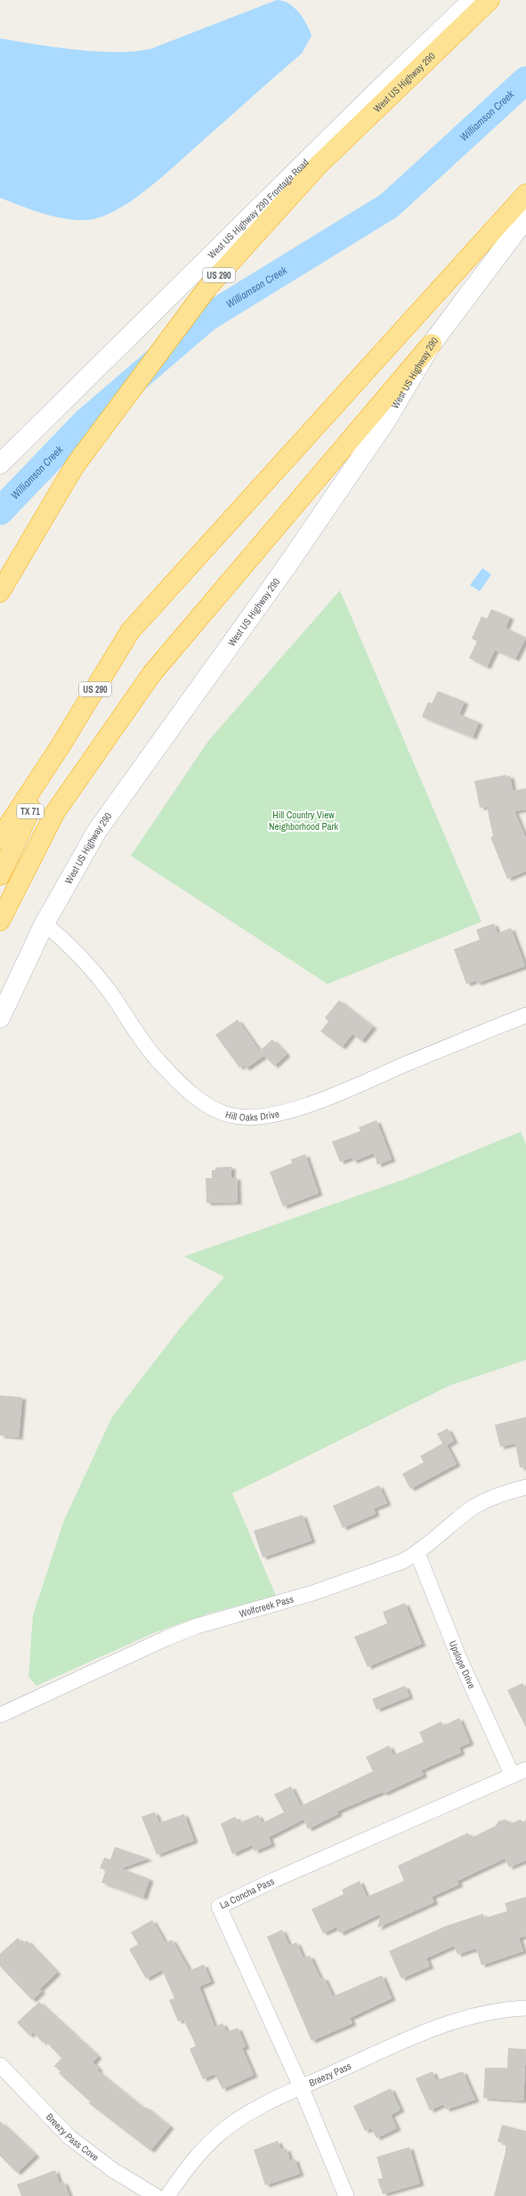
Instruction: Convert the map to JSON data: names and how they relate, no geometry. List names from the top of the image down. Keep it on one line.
{"streets":{"highway":["West US Highway 290","US 290","TX 71"],"main road":["West US Highway 290 Frontage Road"],"street":["Hill Oaks Drive","Wolfcreek Pass","Upslope Drive","La Concha Pass","Breezy Pass","Breezy Pass Cove"]},"crossings":[["West US Highway 290","Hill Oaks Drive"],["US 290","TX 71"],["Wolfcreek Pass","Upslope Drive"],["Upslope Drive","La Concha Pass"],["La Concha Pass","Breezy Pass"]],"water":["Williamson Creek"],"parks":["Hill Country View Neighborhood Park"]}
